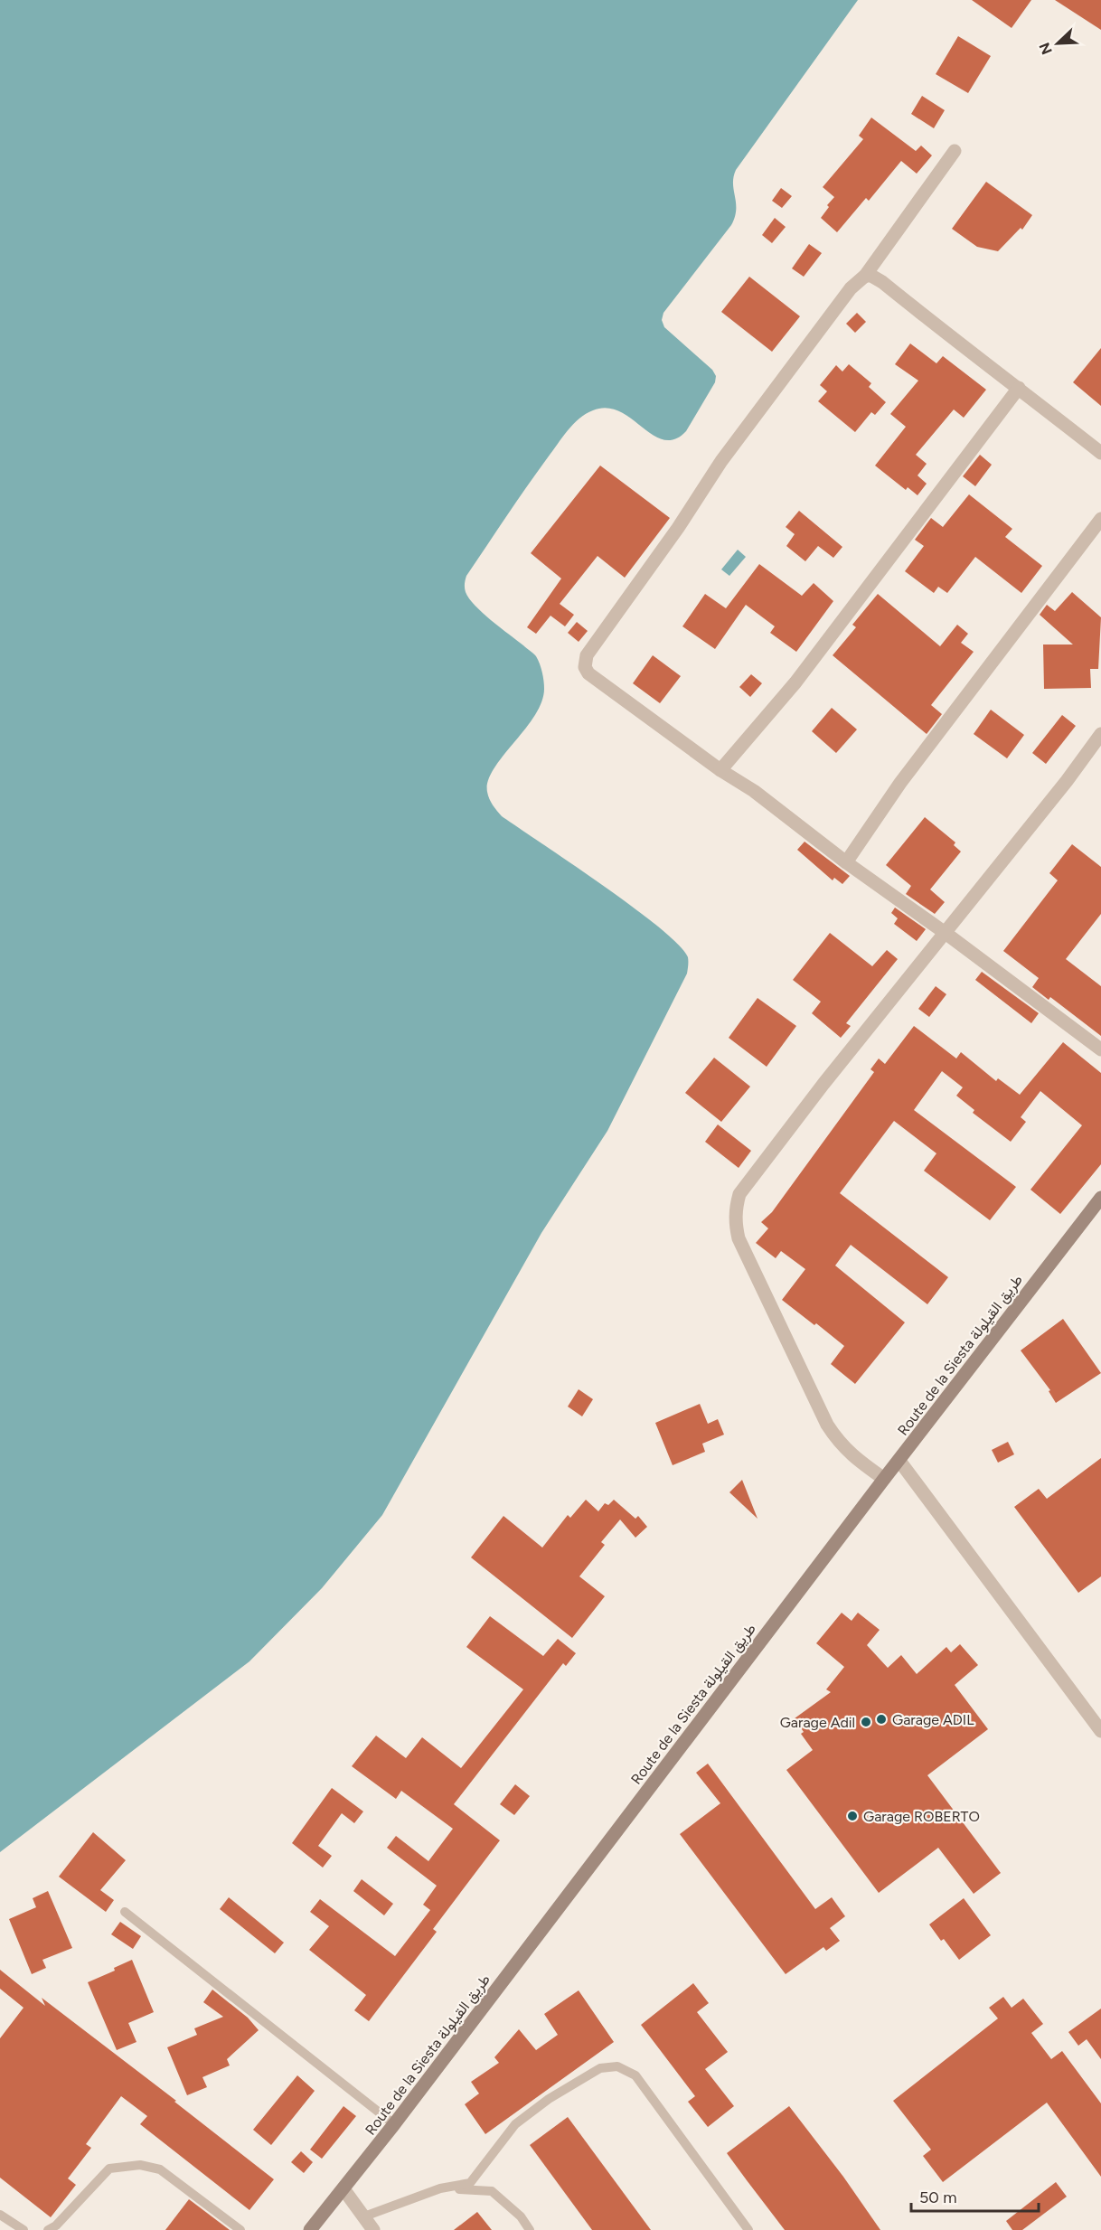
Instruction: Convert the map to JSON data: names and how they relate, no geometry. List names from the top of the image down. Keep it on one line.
{"streets":{"main road":["Route de la Siesta طريق القيلولة"]},"places":["Garage ADIL","Garage Adil","Garage ROBERTO"],"scale_bar":"50 m","north":"bottom left"}
